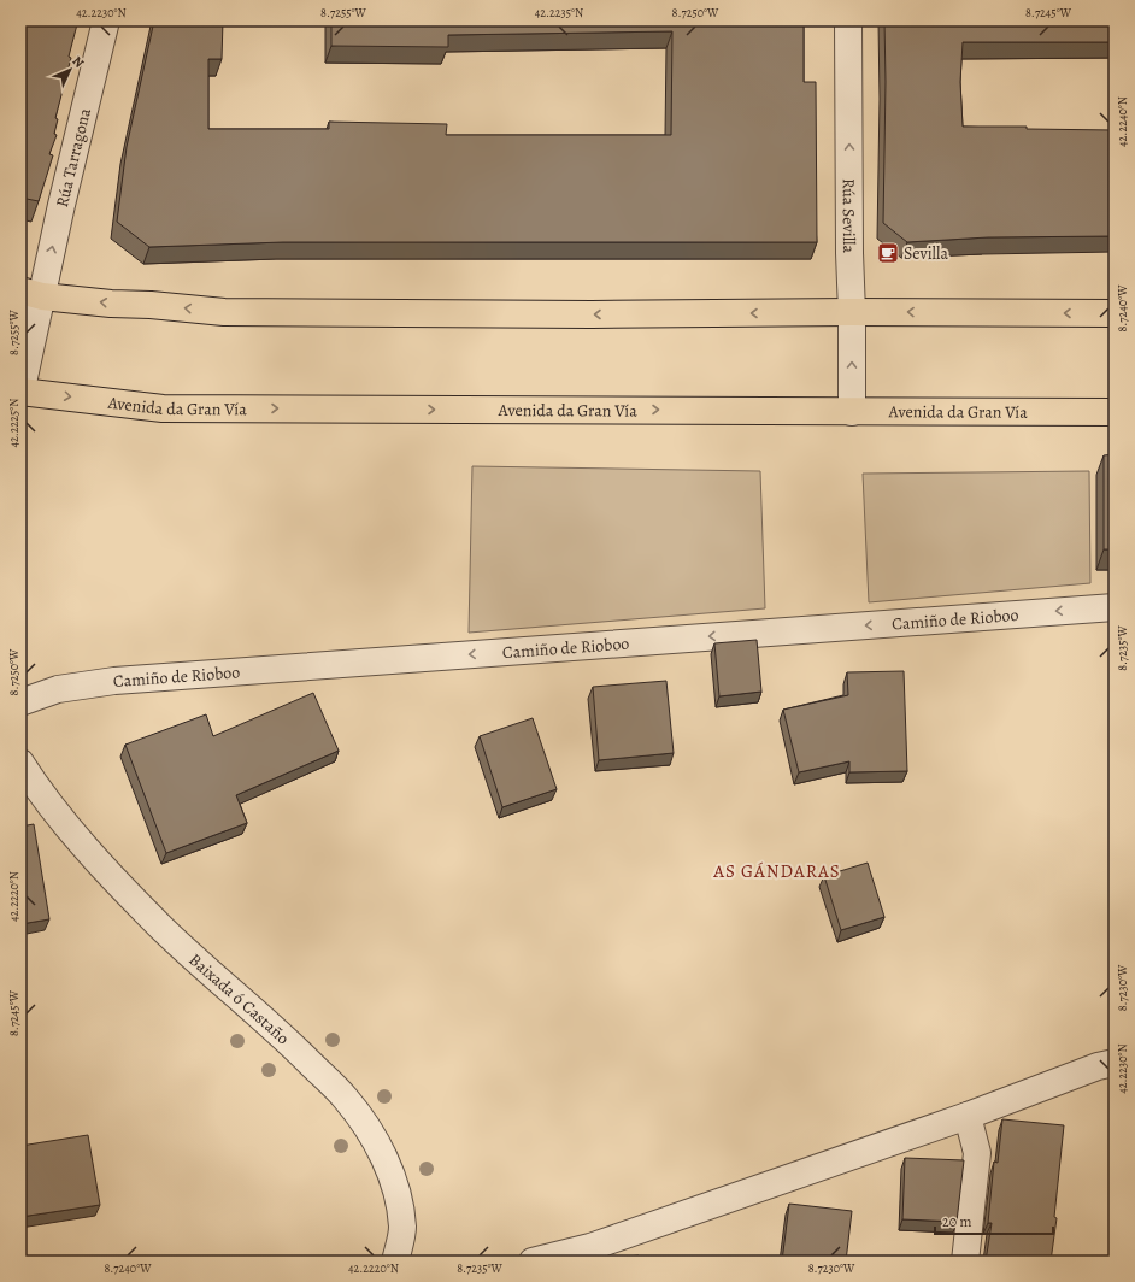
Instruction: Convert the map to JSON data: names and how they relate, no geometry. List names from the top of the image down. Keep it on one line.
{"streets":{"main road":["Avenida da Gran Vía"],"street":["Rúa Tarragona","Rúa Sevilla","Camiño de Rioboo","Baixada ó Castaño"]},"crossings":[["Rúa Tarragona","Avenida da Gran Vía"],["Rúa Sevilla","Avenida da Gran Vía"]],"one_way":["Rúa Tarragona","Rúa Sevilla","Avenida da Gran Vía","Camiño de Rioboo"],"districts":["AS GÁNDARAS"],"places":{"cafe":["Sevilla"]},"scale_bar":"20 m","north":"top right","coordinates":["42.2230°N","8.7255°W","42.2235°N","8.7250°W","8.7245°W","42.2240°N","8.7240°W","42.2225°N","8.7235°W","42.2220°N","8.7230°W"]}
